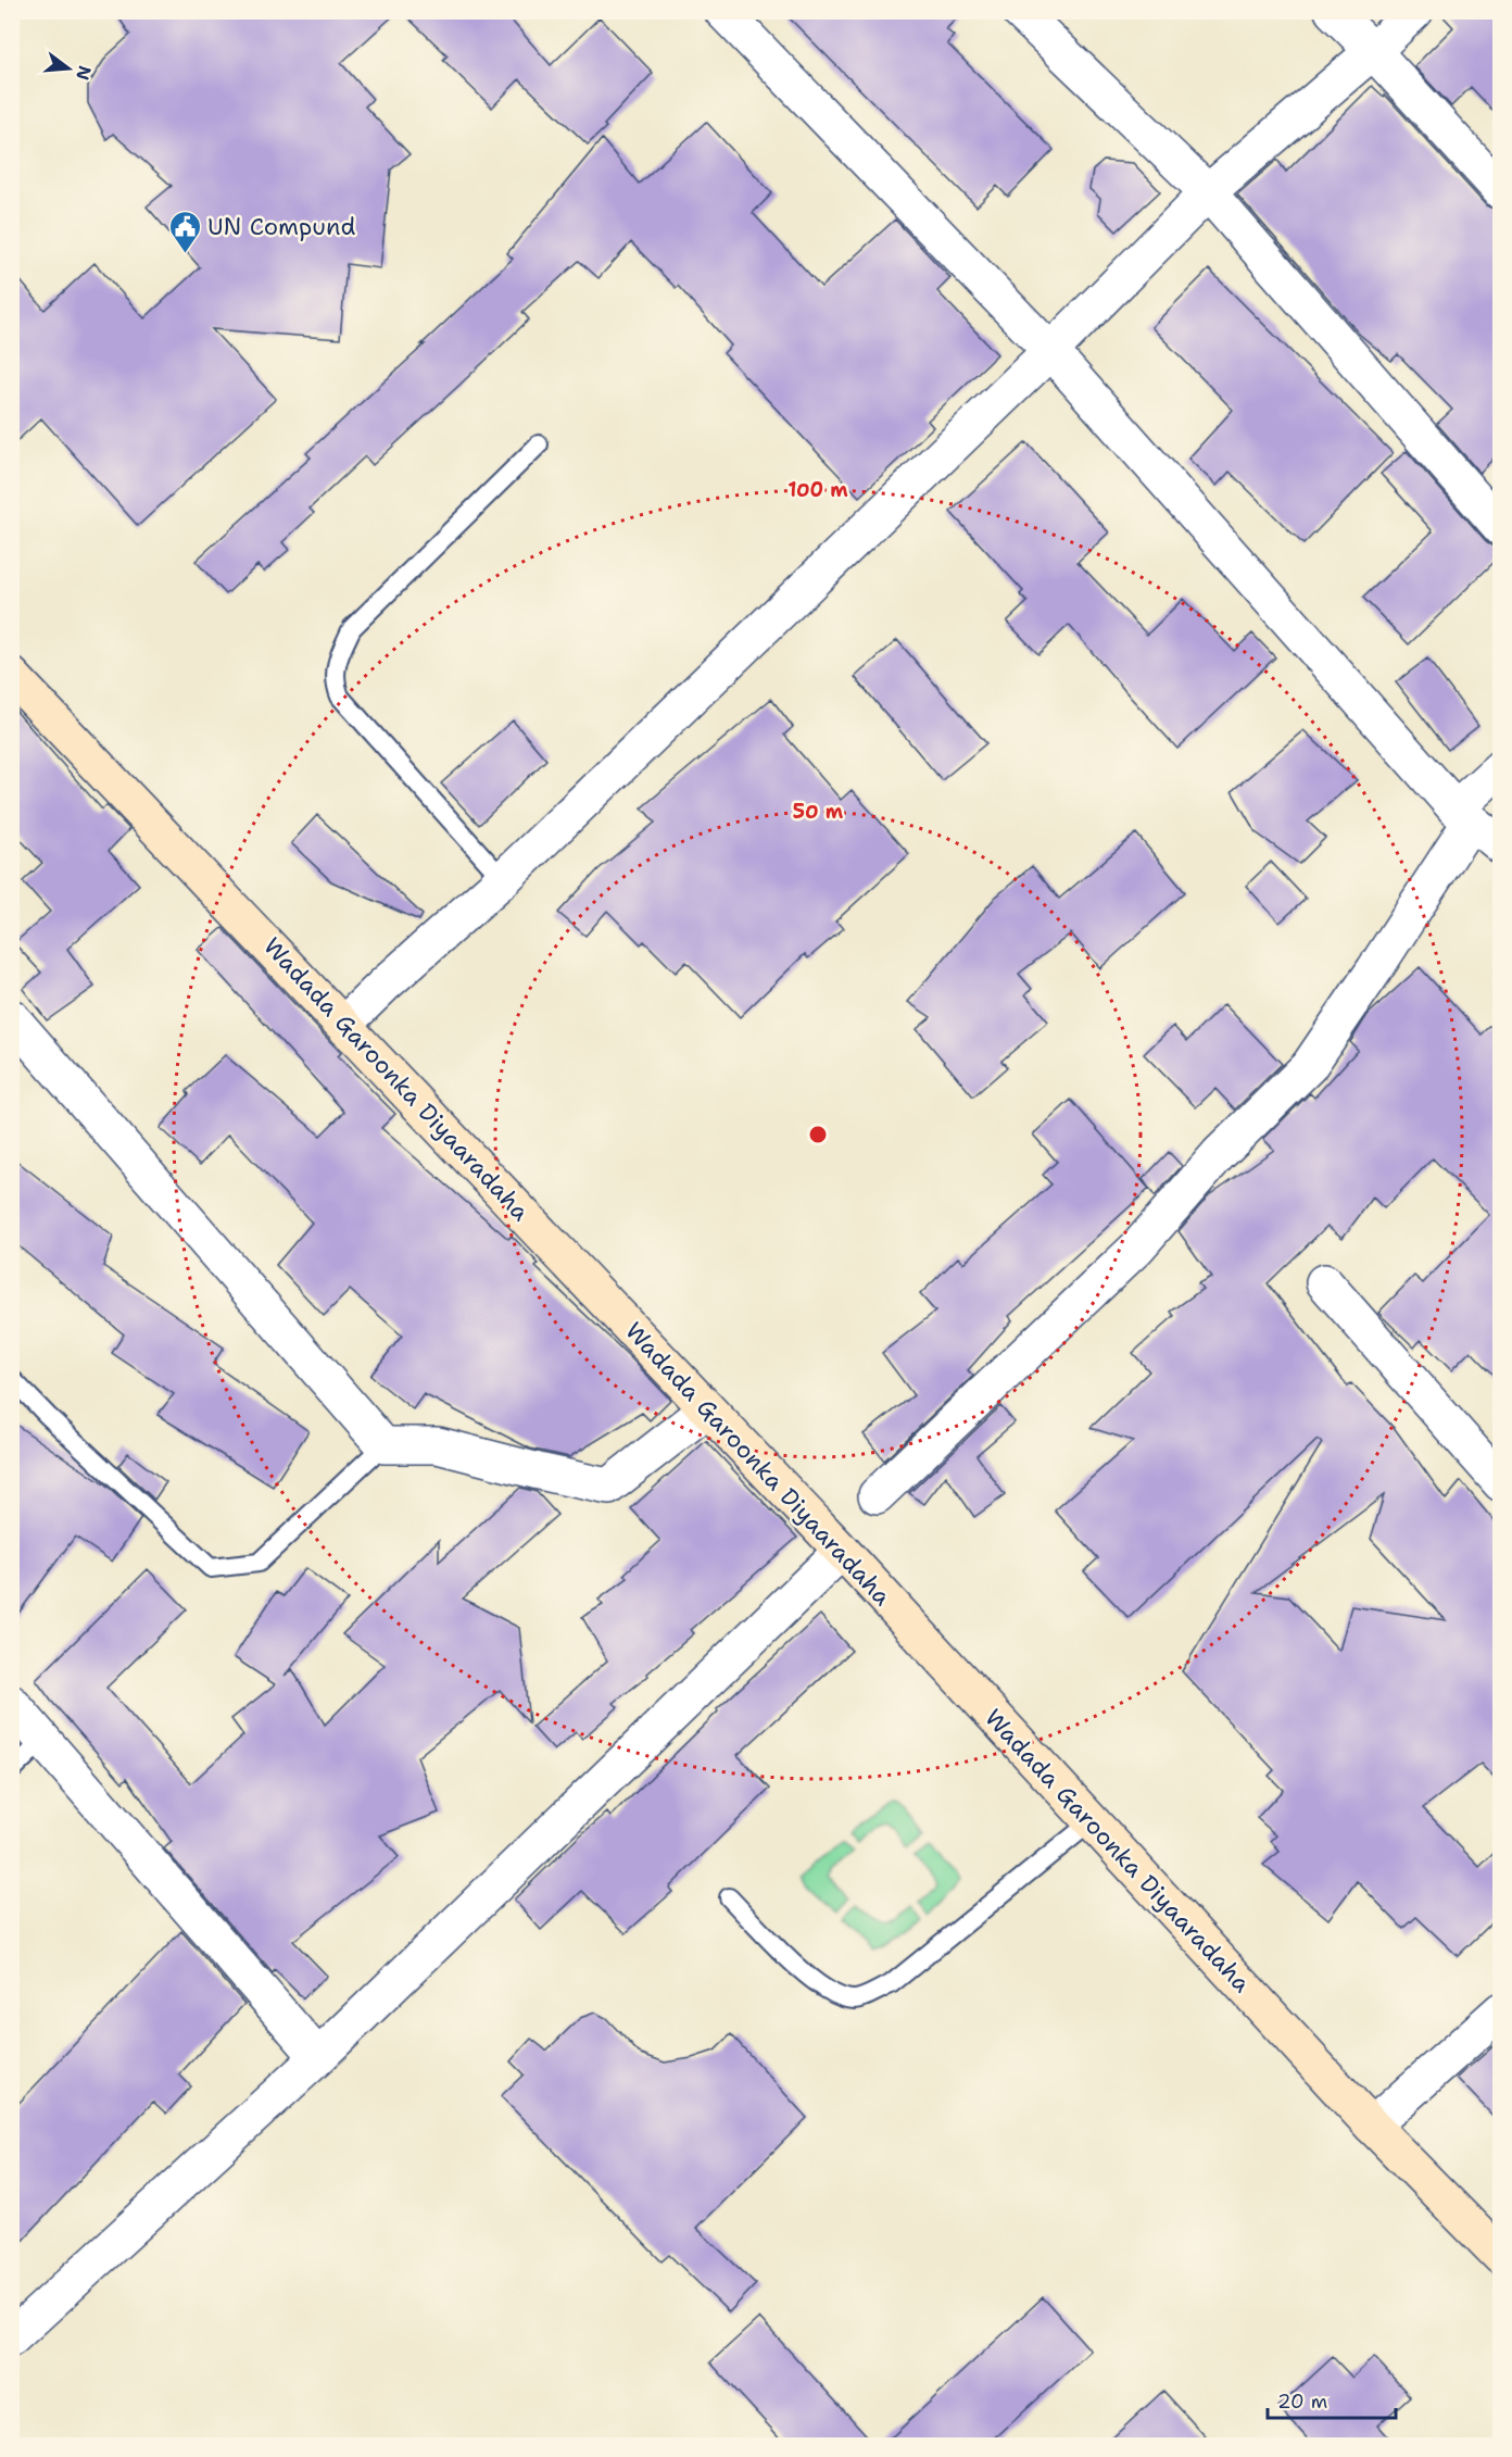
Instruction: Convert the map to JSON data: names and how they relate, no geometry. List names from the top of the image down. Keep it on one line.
{"streets":{"main road":["Wadada Garoonka Diyaaradaha"]},"places":{"public building":["UN Compund"]},"scale_bar":"20 m","north":"right","rings":["100 m","50 m"]}
